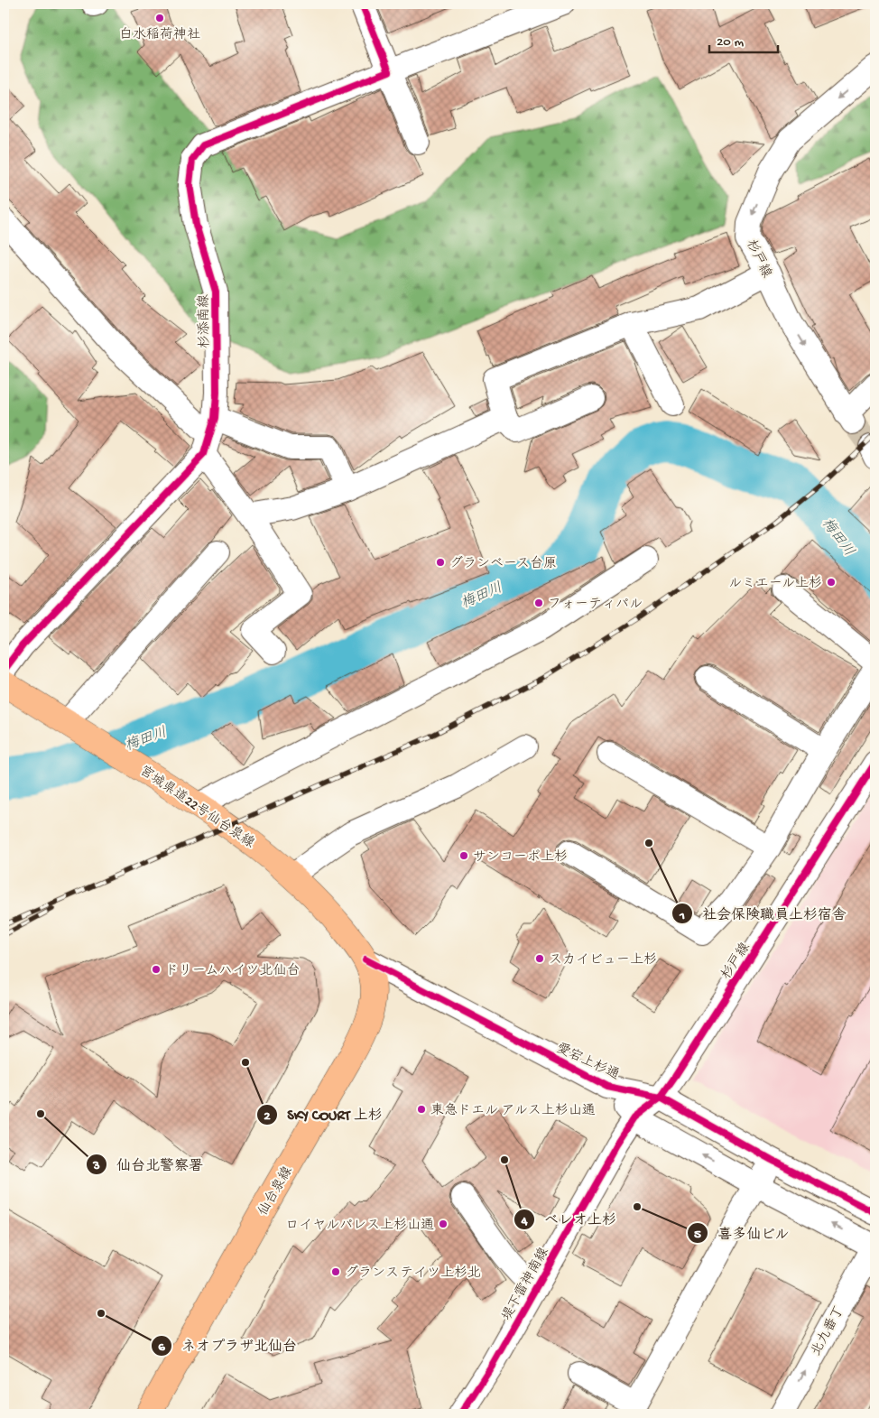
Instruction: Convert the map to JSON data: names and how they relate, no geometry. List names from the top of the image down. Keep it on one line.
{"streets":{"main road":["宮城県道22号仙台泉線","仙台泉線"],"street":["杉戸線","杉添南線","愛宕上杉通","堤下雷神南線","北九番丁"]},"crossings":[["杉戸線","愛宕上杉通"],["杉戸線","堤下雷神南線"],["宮城県道22号仙台泉線","愛宕上杉通"],["宮城県道22号仙台泉線","仙台泉線"],["愛宕上杉通","仙台泉線"],["愛宕上杉通","堤下雷神南線"],["愛宕上杉通","北九番丁"]],"water":["梅田川"],"places":["白水稲荷神社","グランベース台原","ルミエール上杉","フォーティパル","社会保険職員上杉宿舎","サンコーポ上杉","スカイビュー上杉","ドリームハイツ北仙台","SKY COURT 上杉","東急ドエル アルス上杉山通","仙台北警察署","ベレオ上杉","喜多仙ビル","ロイヤルパレス上杉山通","グランステイツ上杉北","ネオプラザ北仙台"],"scale_bar":"20 m"}
